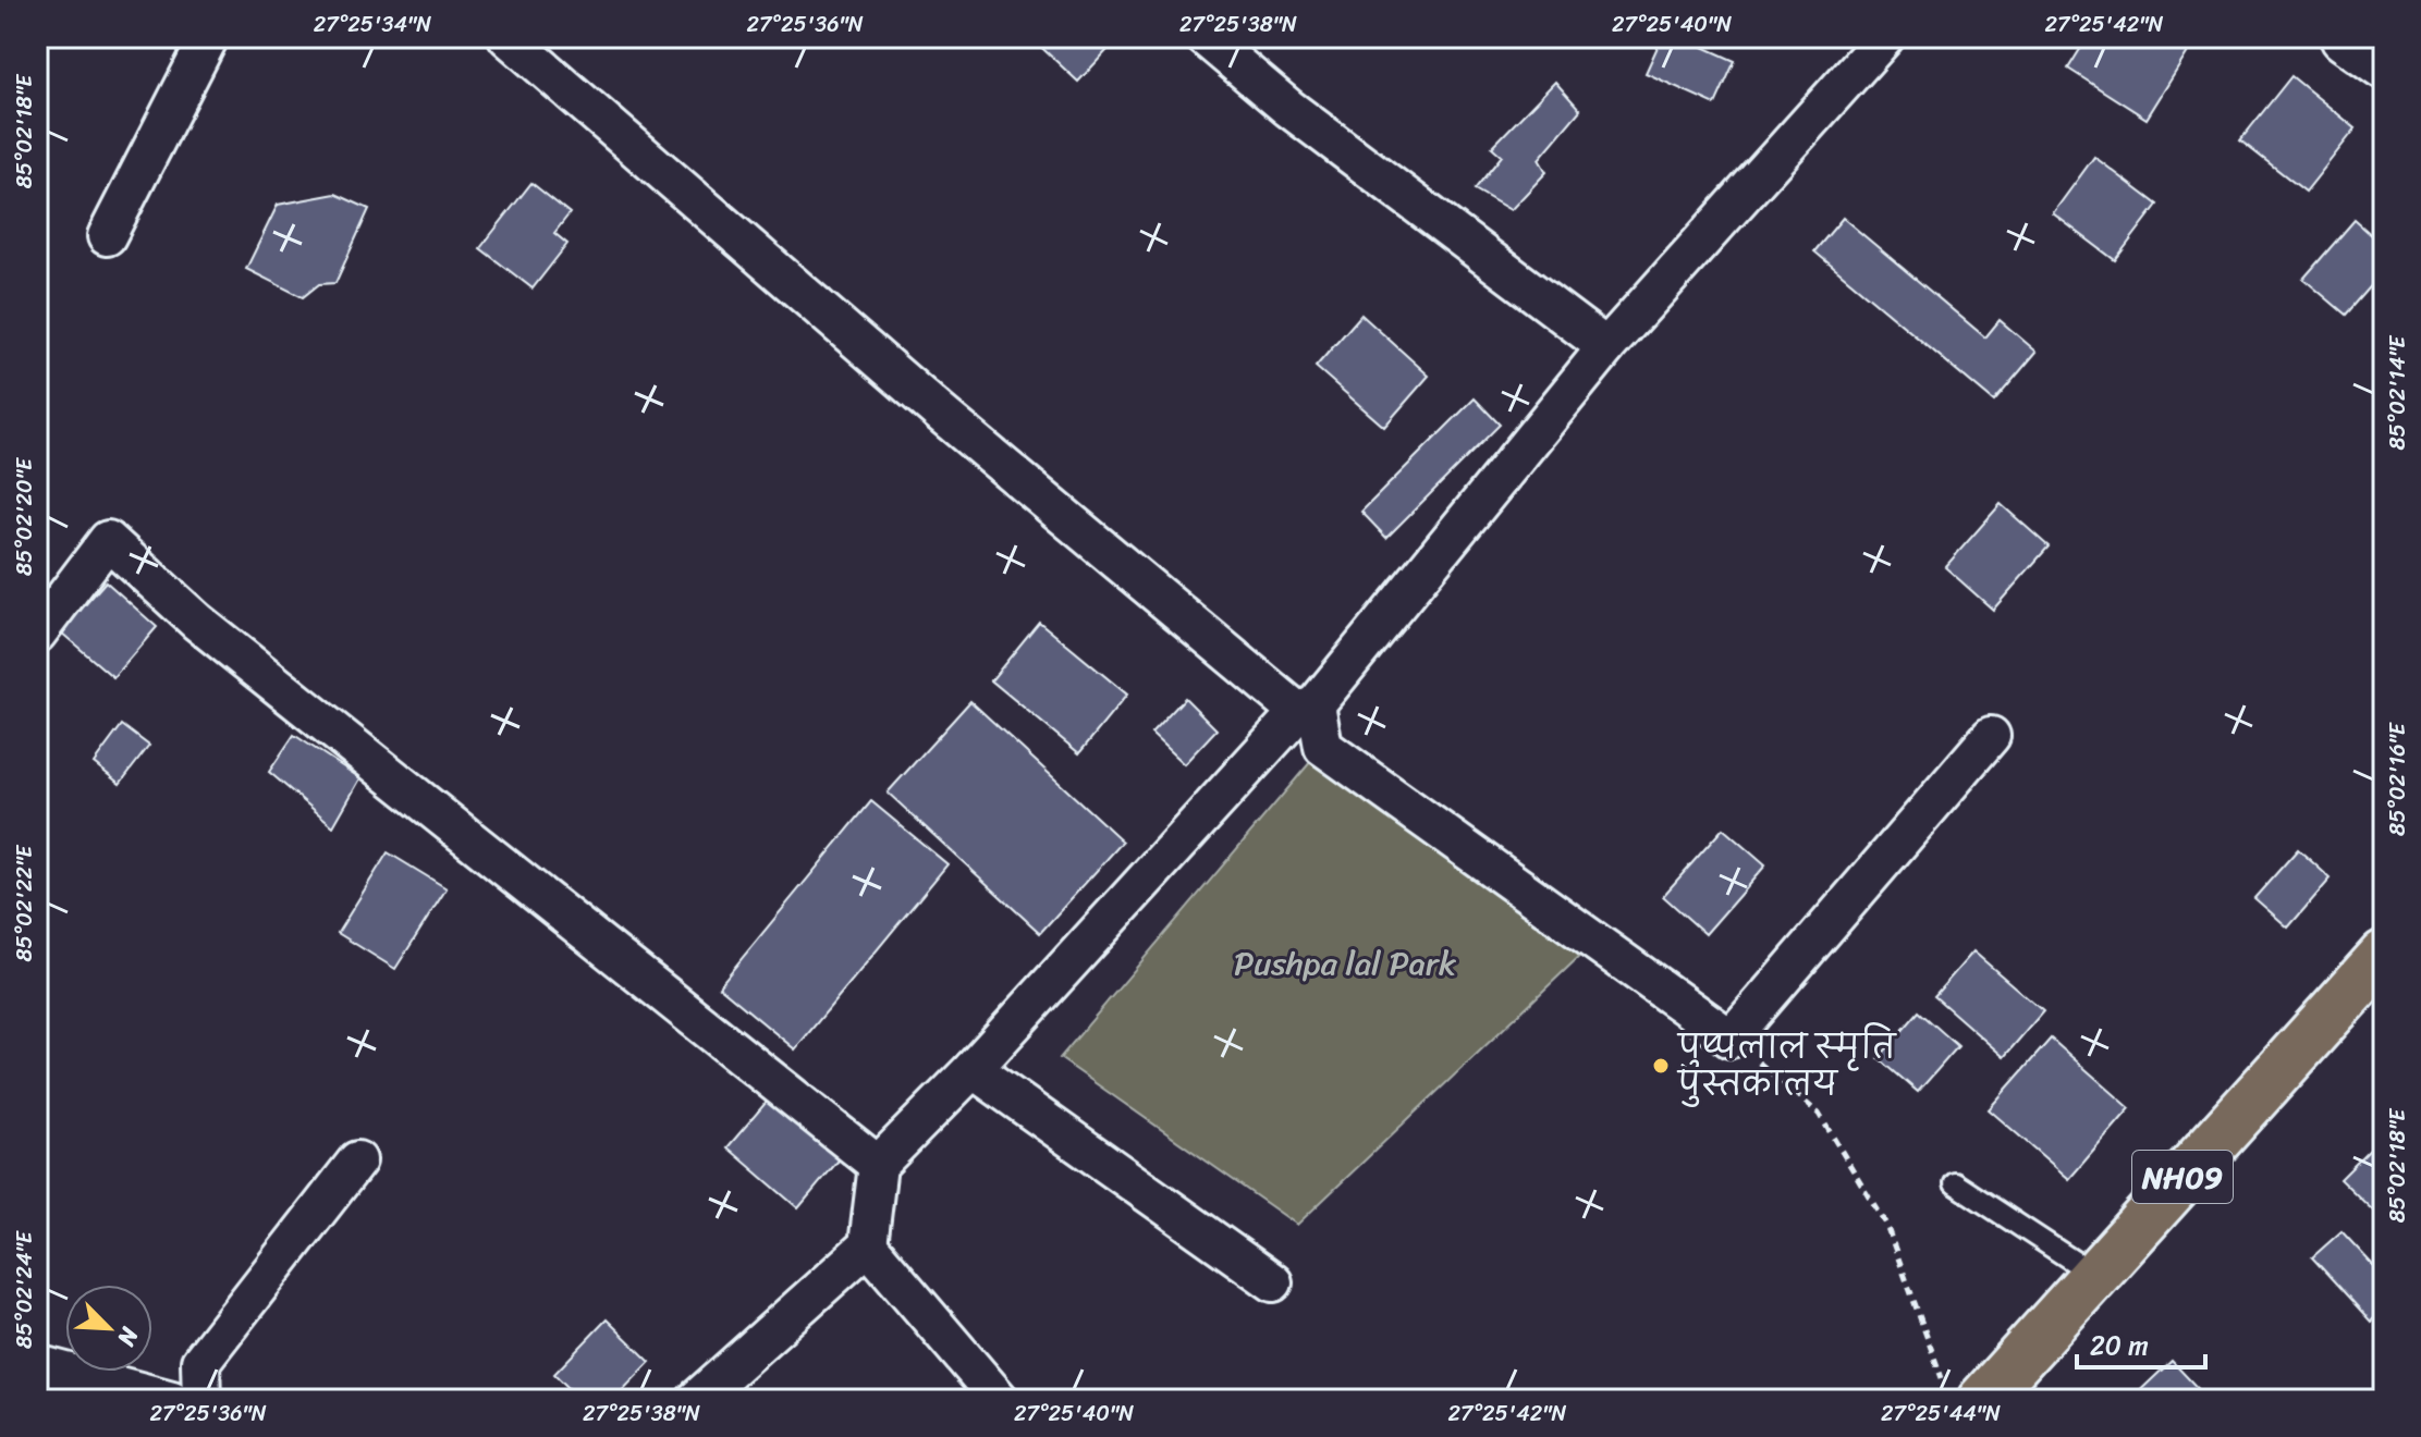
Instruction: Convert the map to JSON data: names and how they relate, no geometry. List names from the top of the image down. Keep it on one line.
{"streets":{"main road":["NH09"]},"parks":["Pushpa lal Park"],"places":["पुष्पलाल स्मृति पुस्तकालय"],"scale_bar":"20 m","north":"bottom right","coordinates":["27°25'34\"N","27°25'36\"N","27°25'38\"N","27°25'40\"N","27°25'42\"N","85°02'18\"E","85°02'14\"E","85°02'20\"E","85°02'16\"E","85°02'22\"E","85°02'24\"E","27°25'44\"N"]}
